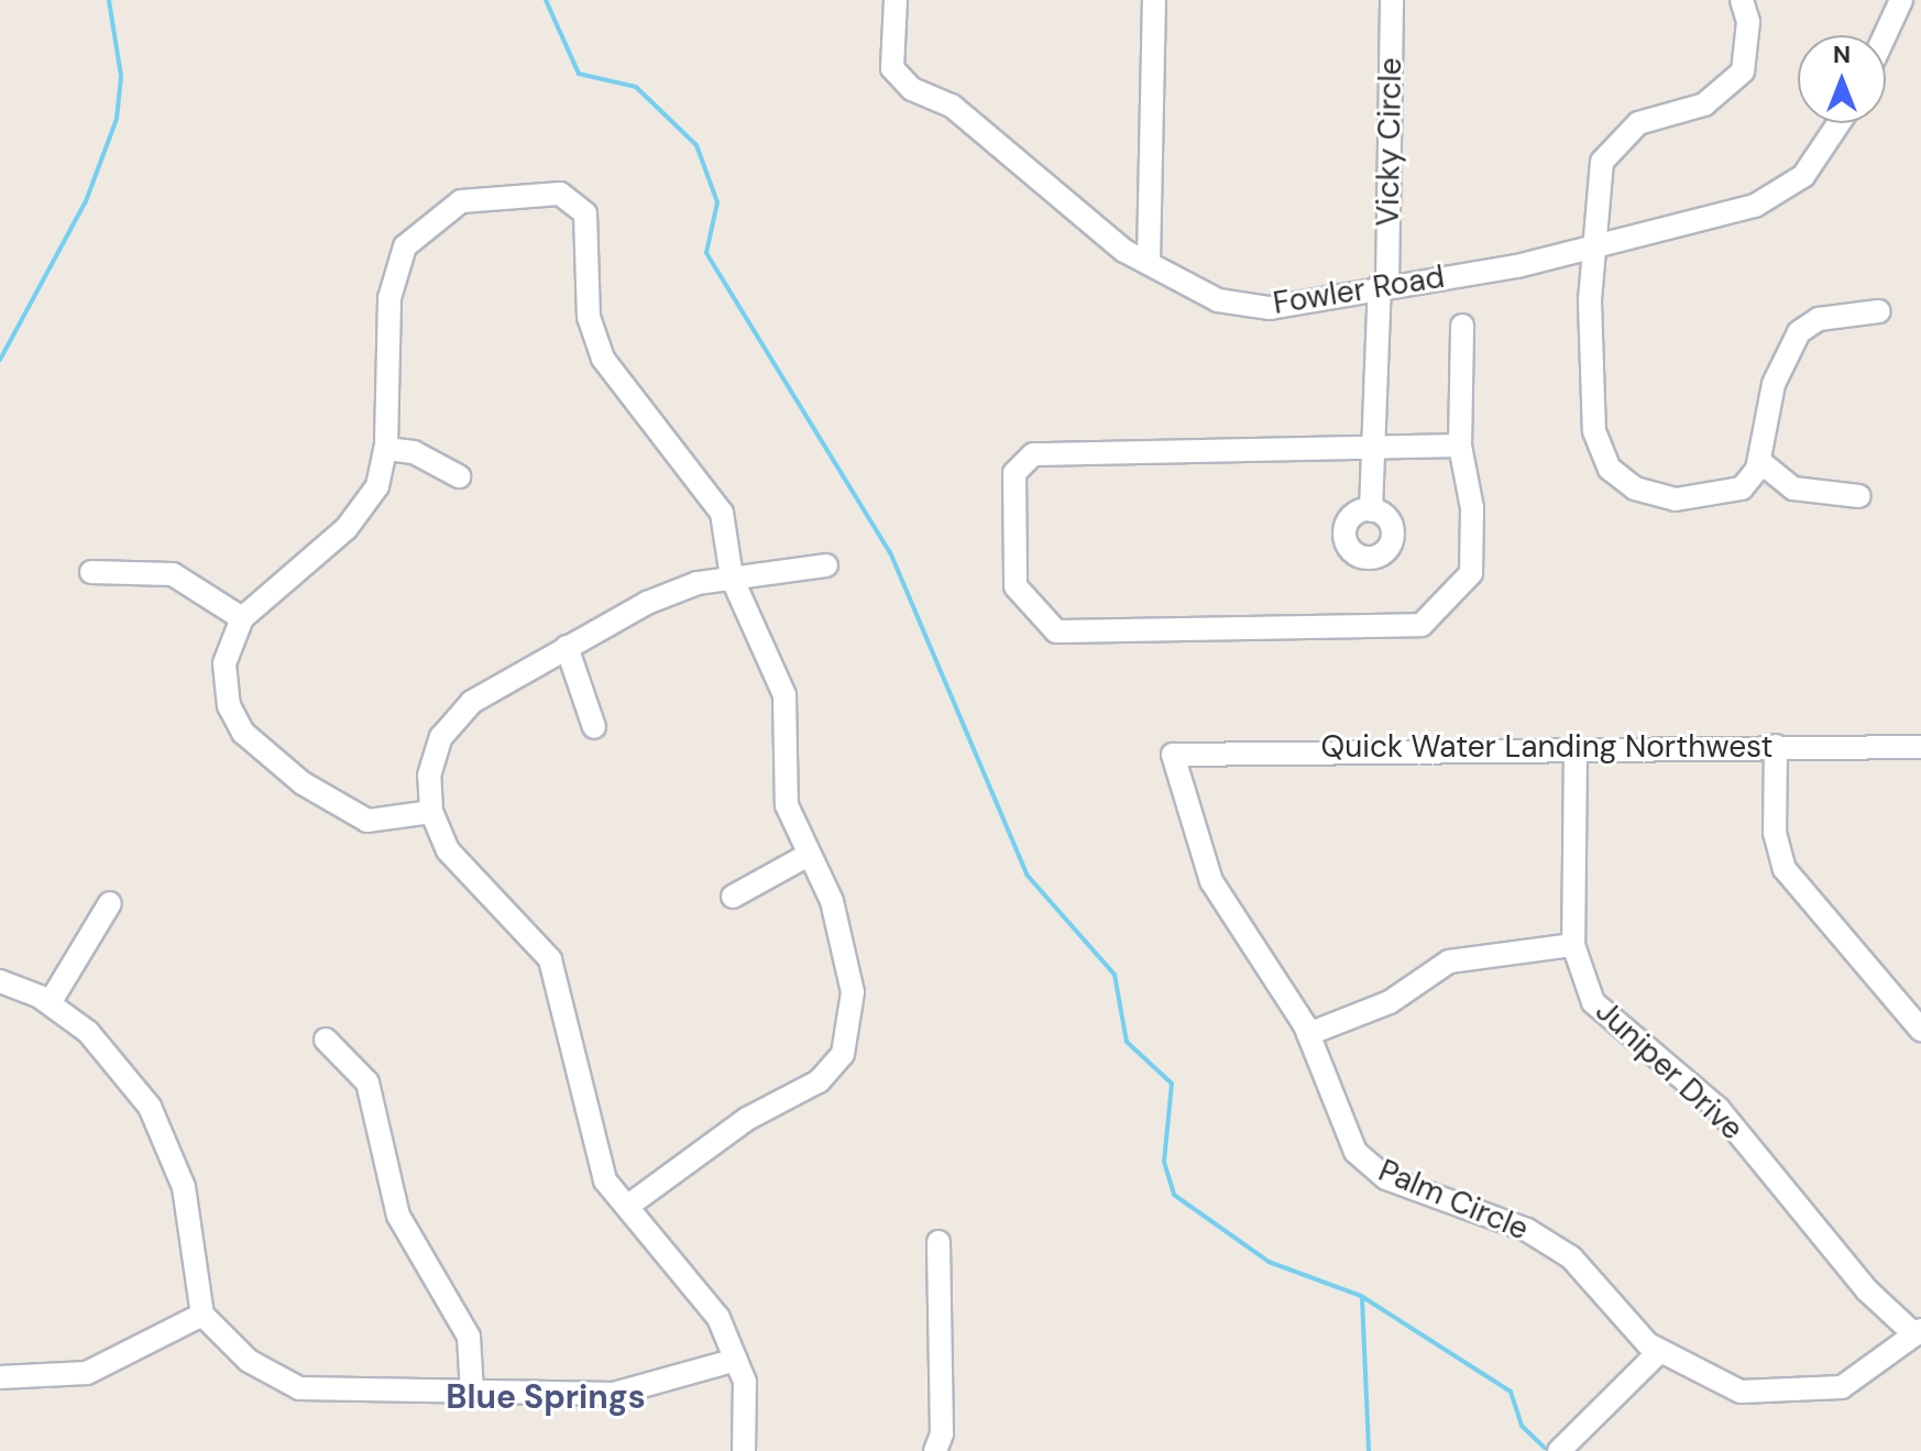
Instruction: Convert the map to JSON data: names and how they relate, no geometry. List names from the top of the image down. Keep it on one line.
{"streets":{"street":["Vicky Circle","Fowler Road","Quick Water Landing Northwest","Juniper Drive","Palm Circle"]},"crossings":[["Vicky Circle","Fowler Road"],["Quick Water Landing Northwest","Juniper Drive"],["Quick Water Landing Northwest","Palm Circle"],["Juniper Drive","Palm Circle"]],"districts":["Blue Springs"],"north":"top"}
